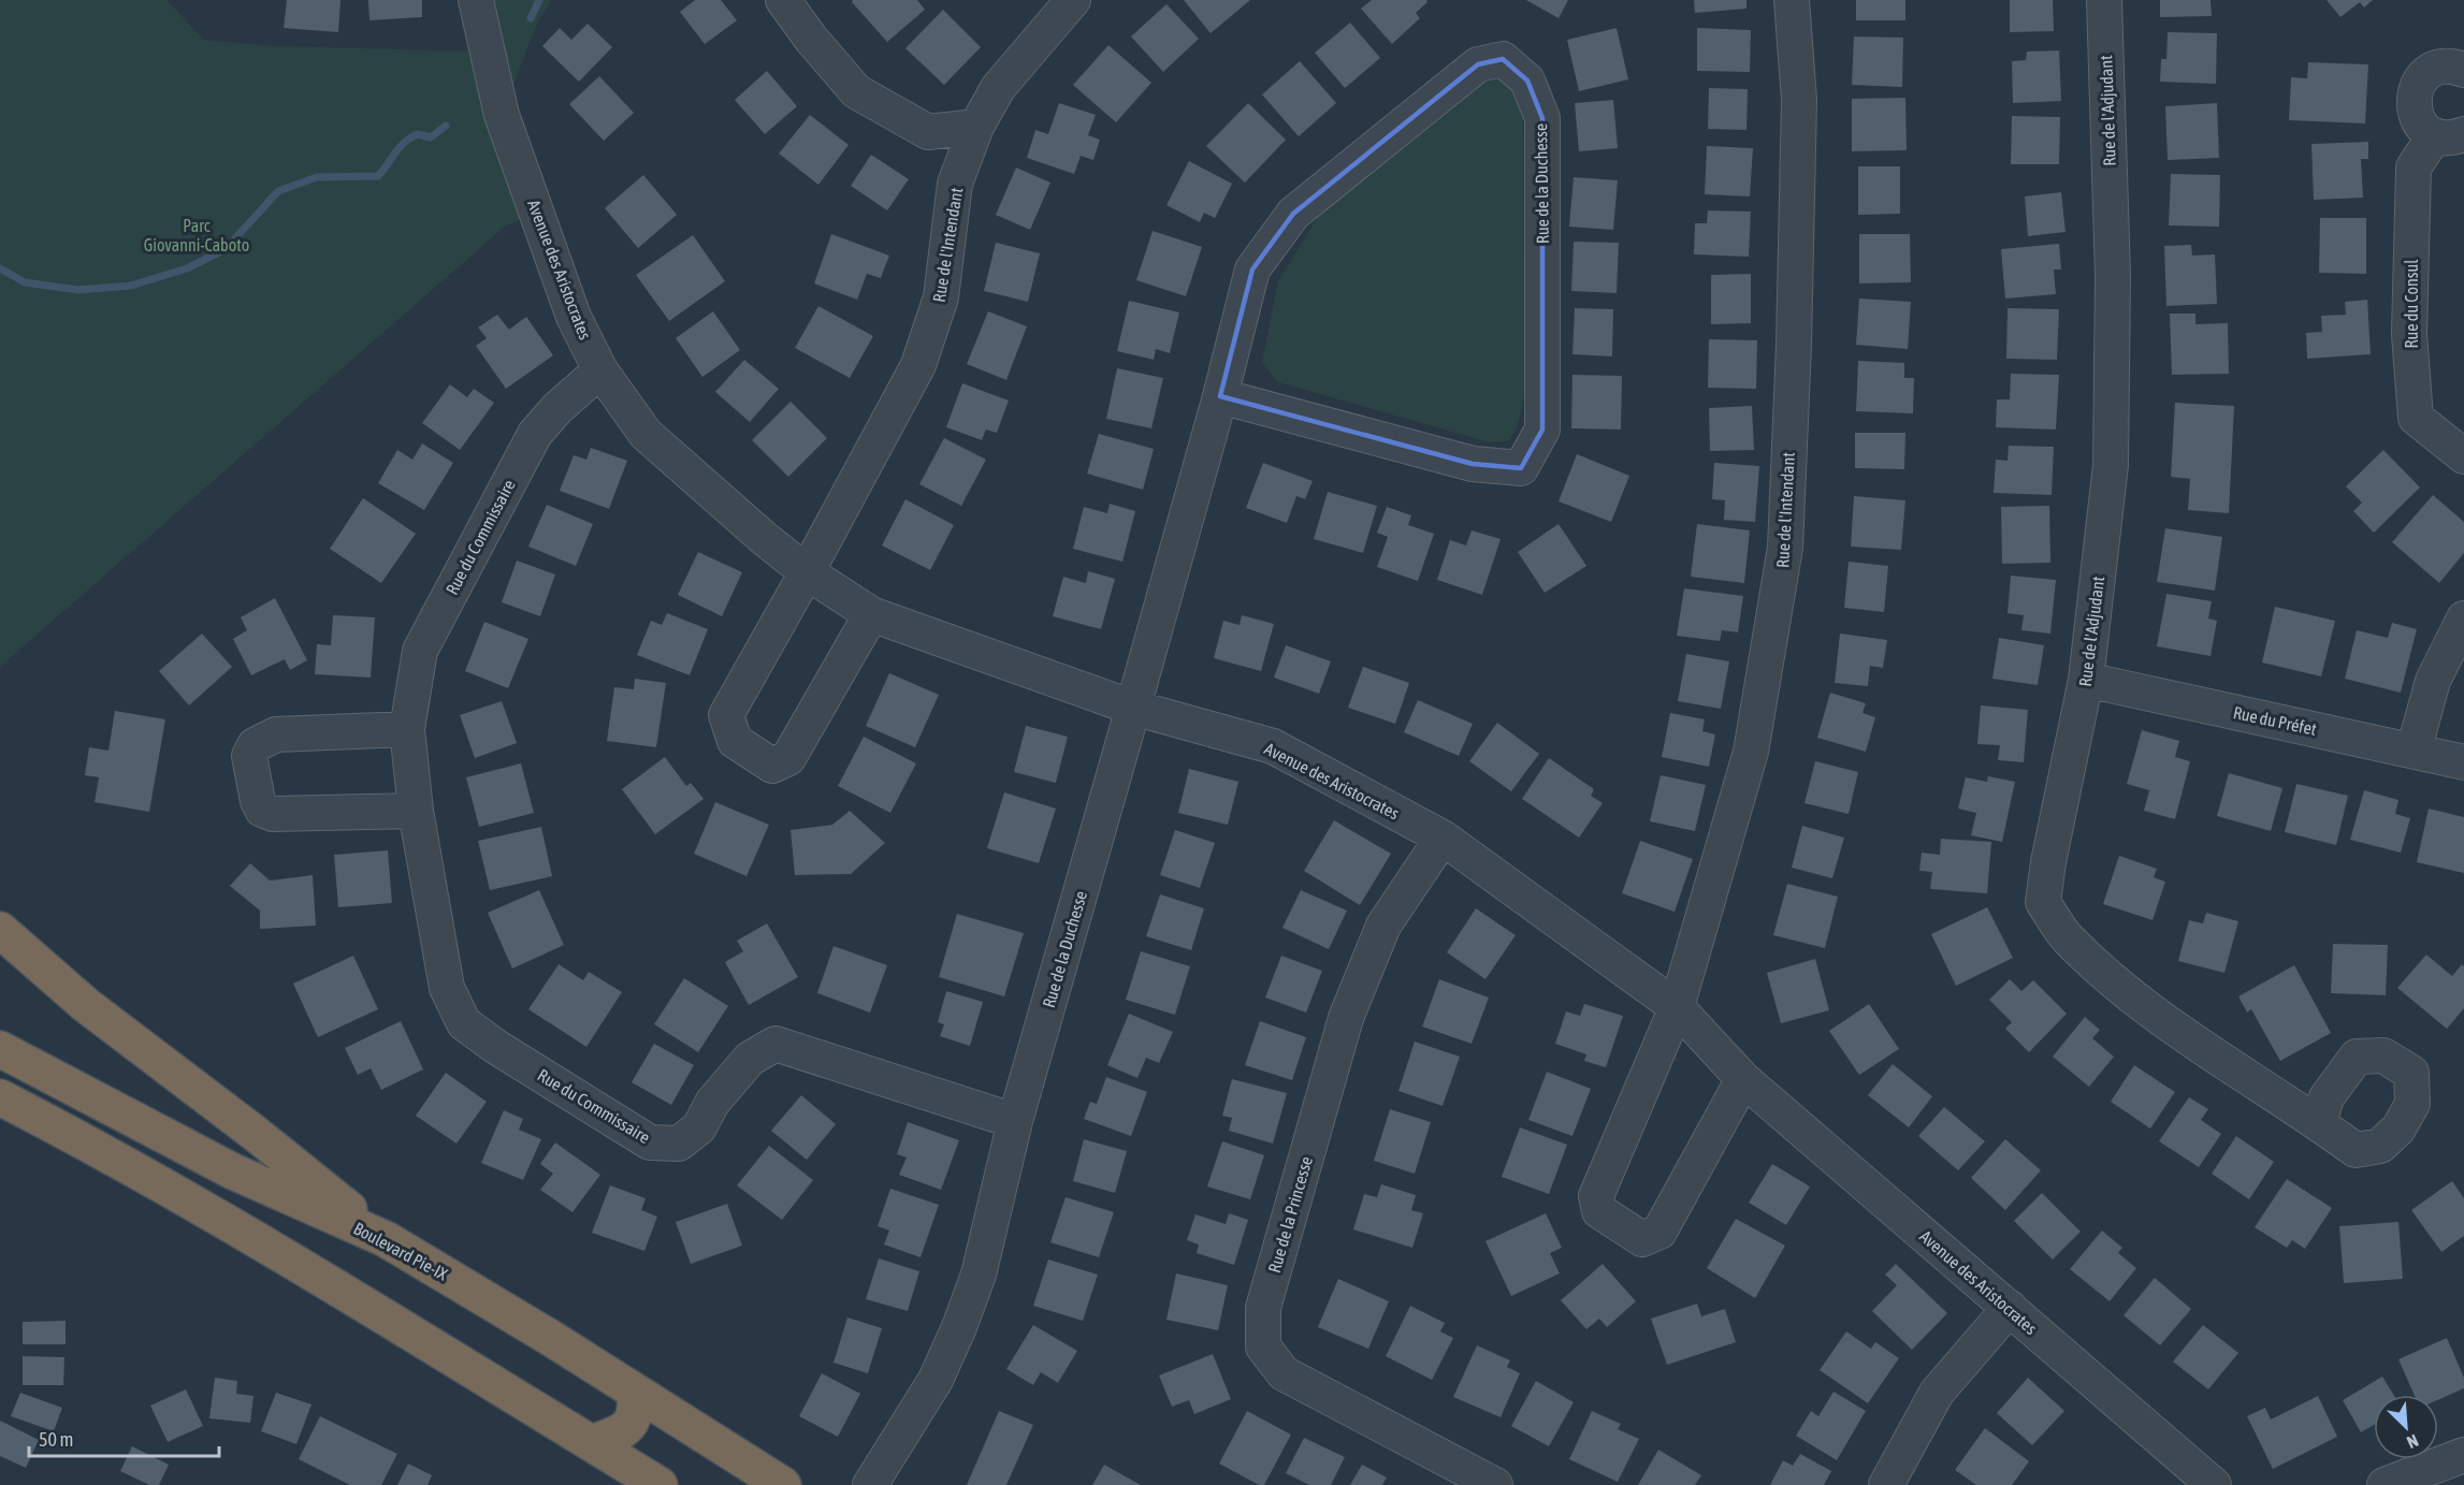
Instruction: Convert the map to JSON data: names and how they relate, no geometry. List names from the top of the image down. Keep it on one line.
{"streets":{"highway":["Boulevard Pie-IX"],"street":["Rue de l'Adjudant","Rue de la Duchesse","Rue de l'Intendant","Avenue des Aristocrates","Rue du Consul","Rue du Commissaire","Rue du Préfet","Rue de la Princesse"]},"crossings":[["Rue de l'Adjudant","Rue du Préfet"],["Rue de la Duchesse","Avenue des Aristocrates"],["Rue de la Duchesse","Rue du Commissaire"],["Rue de l'Intendant","Avenue des Aristocrates"],["Avenue des Aristocrates","Rue du Commissaire"],["Avenue des Aristocrates","Rue de la Princesse"]],"parks":["Parc Giovanni-Caboto"],"scale_bar":"50 m","north":"bottom right"}
